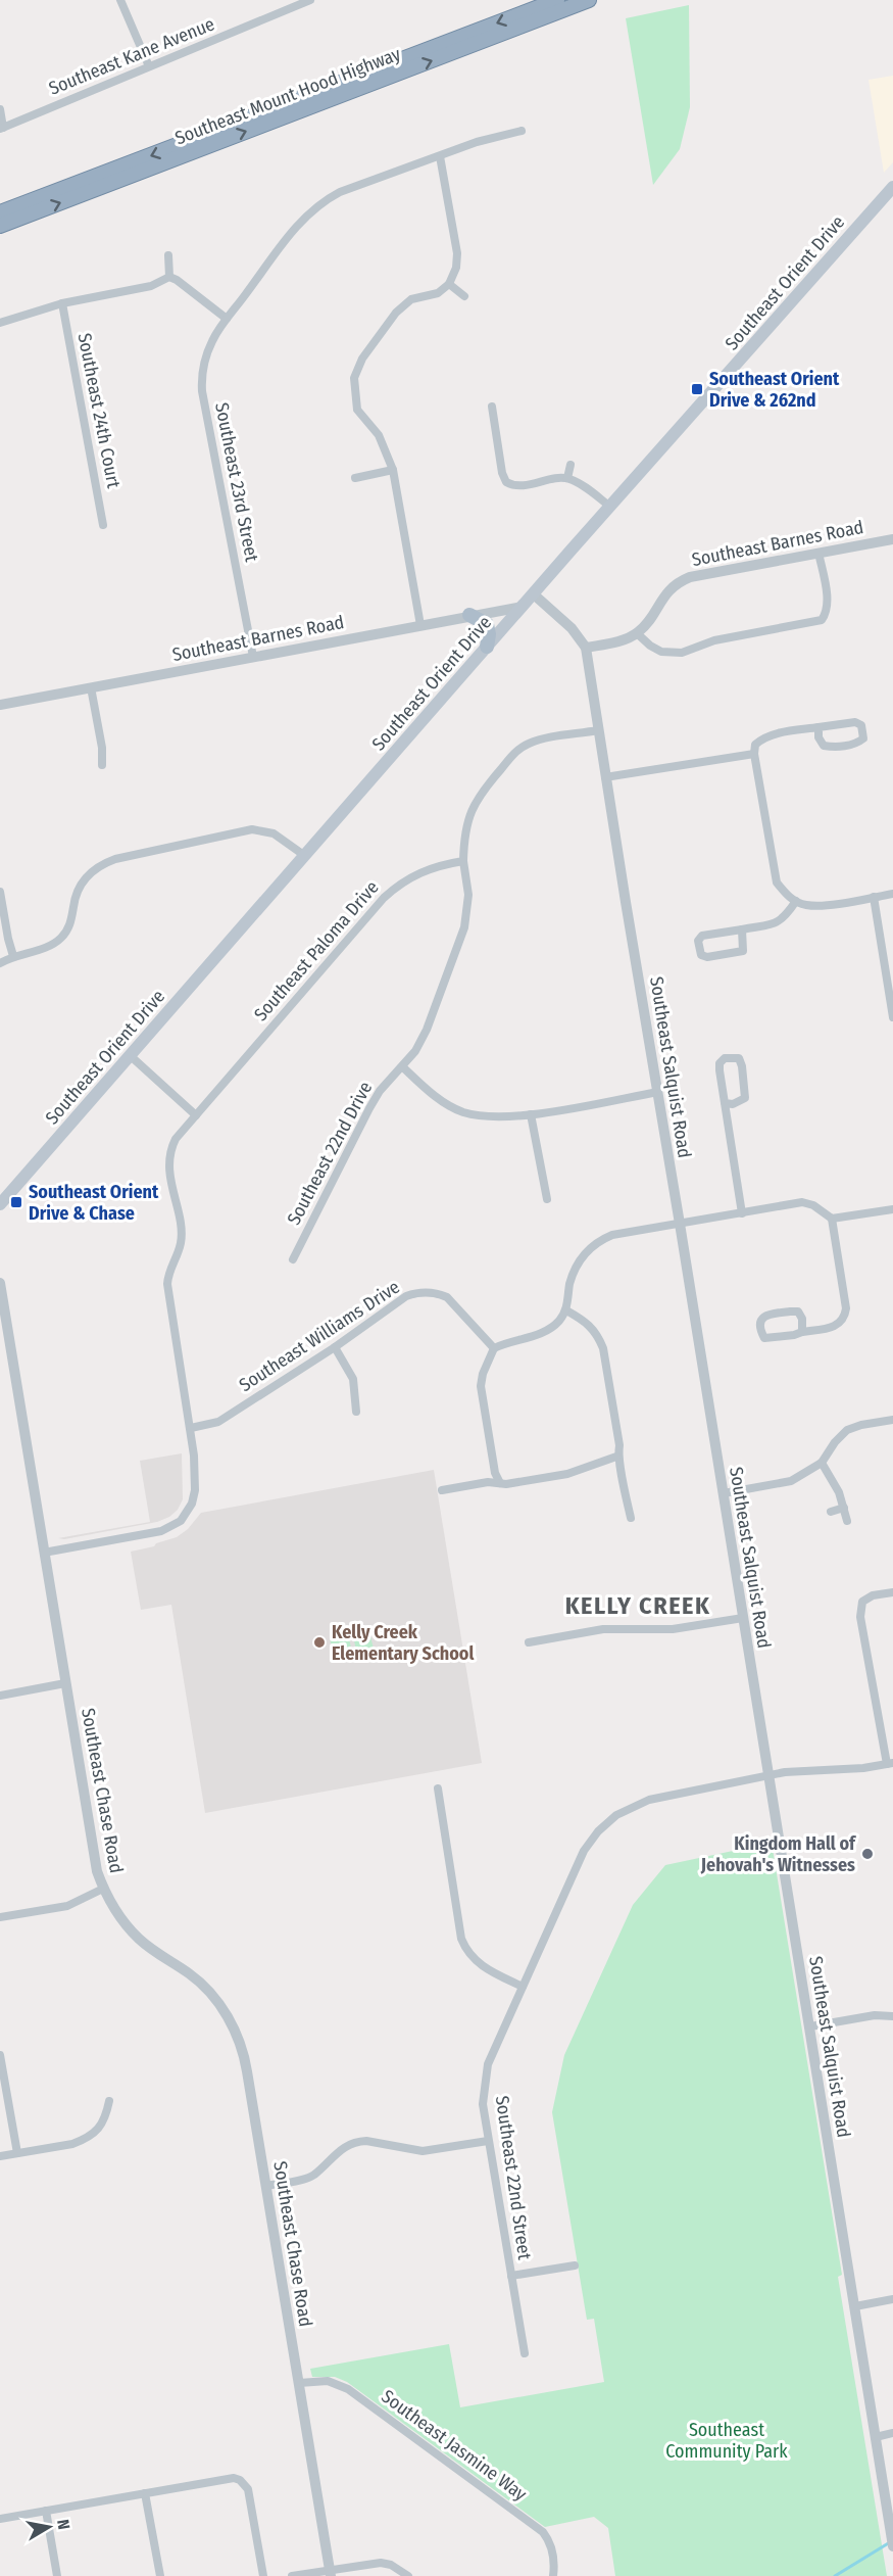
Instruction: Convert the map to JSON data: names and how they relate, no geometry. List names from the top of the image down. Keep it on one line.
{"streets":{"highway":["Southeast Mount Hood Highway"],"main road":["Southeast Orient Drive"],"street":["Southeast Kane Avenue","Southeast 24th Court","Southeast 23rd Street","Southeast Barnes Road","Southeast Paloma Drive","Southeast Salquist Road","Southeast 22nd Drive","Southeast Williams Drive","Southeast Chase Road","Southeast 22nd Street","Southeast Jasmine Way"]},"crossings":[["Southeast Orient Drive","Southeast Barnes Road"],["Southeast 23rd Street","Southeast Barnes Road"],["Southeast Paloma Drive","Southeast 22nd Drive"],["Southeast Paloma Drive","Southeast Williams Drive"],["Southeast Salquist Road","Southeast 22nd Street"],["Southeast Chase Road","Southeast Jasmine Way"]],"districts":["KELLY CREEK"],"parks":["Southeast Community Park"],"places":{"transit":["Southeast Orient Drive & 262nd","Southeast Orient Drive & Chase"],"other":["Kelly Creek Elementary School","Kingdom Hall of Jehovah's Witnesses"]},"north":"right"}
